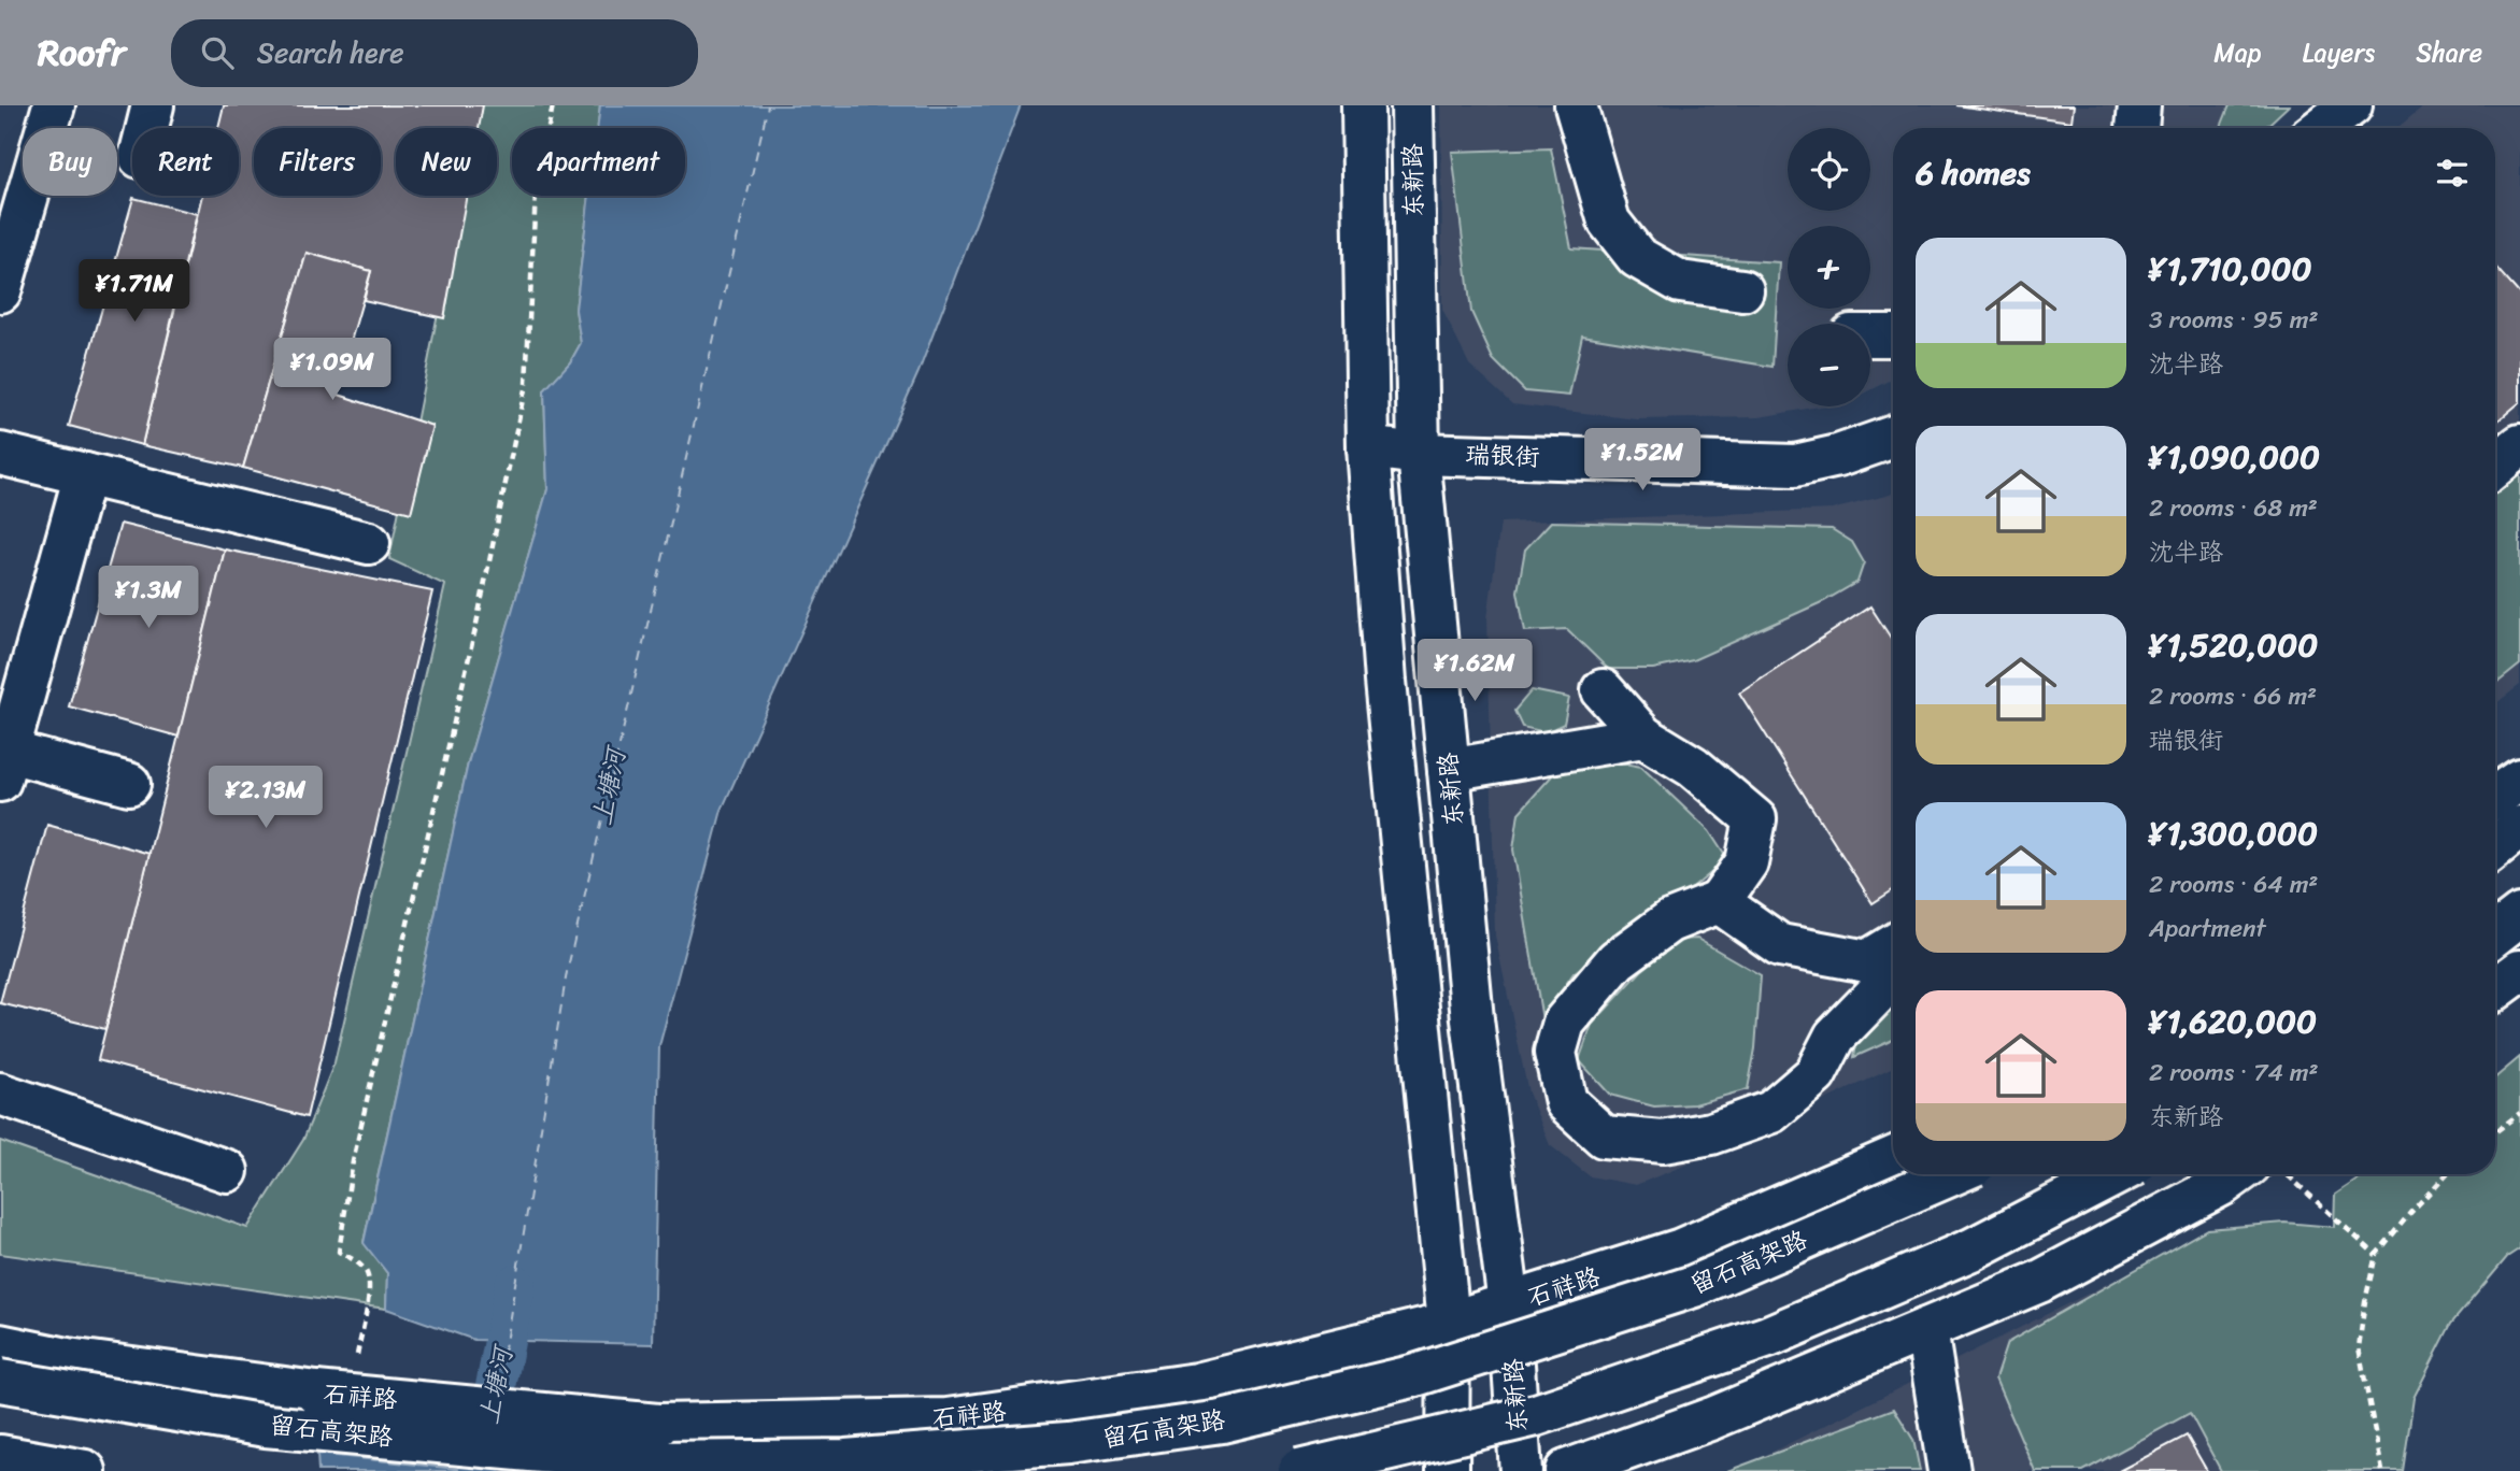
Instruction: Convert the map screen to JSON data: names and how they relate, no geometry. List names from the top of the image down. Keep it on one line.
{"streets":{"main road":["东新路","瑞银街","留石高架路","石祥路"]},"crossings":[["东新路","瑞银街"],["东新路","石祥路"]],"water":["上塘河"],"page":{"header":"Roofr","search":"Search here","nav":["Map","Layers","Share"],"map_buttons":["+","−"],"chip":["Buy","Rent","Filters","New","Apartment"],"heading":"6 homes","list":[{"name":"¥1,710,000","note":"3 rooms · 95 m² · 沈半路"},{"name":"¥1,090,000","note":"2 rooms · 68 m² · 沈半路"},{"name":"¥1,520,000","note":"2 rooms · 66 m² · 瑞银街"},{"name":"¥1,300,000","note":"2 rooms · 64 m² · Apartment"},{"name":"¥1,620,000","note":"2 rooms · 74 m² · 东新路"}],"price":["¥1.71M","¥1.09M","¥1.52M","¥1.3M","¥1.62M","¥2.13M"]}}
